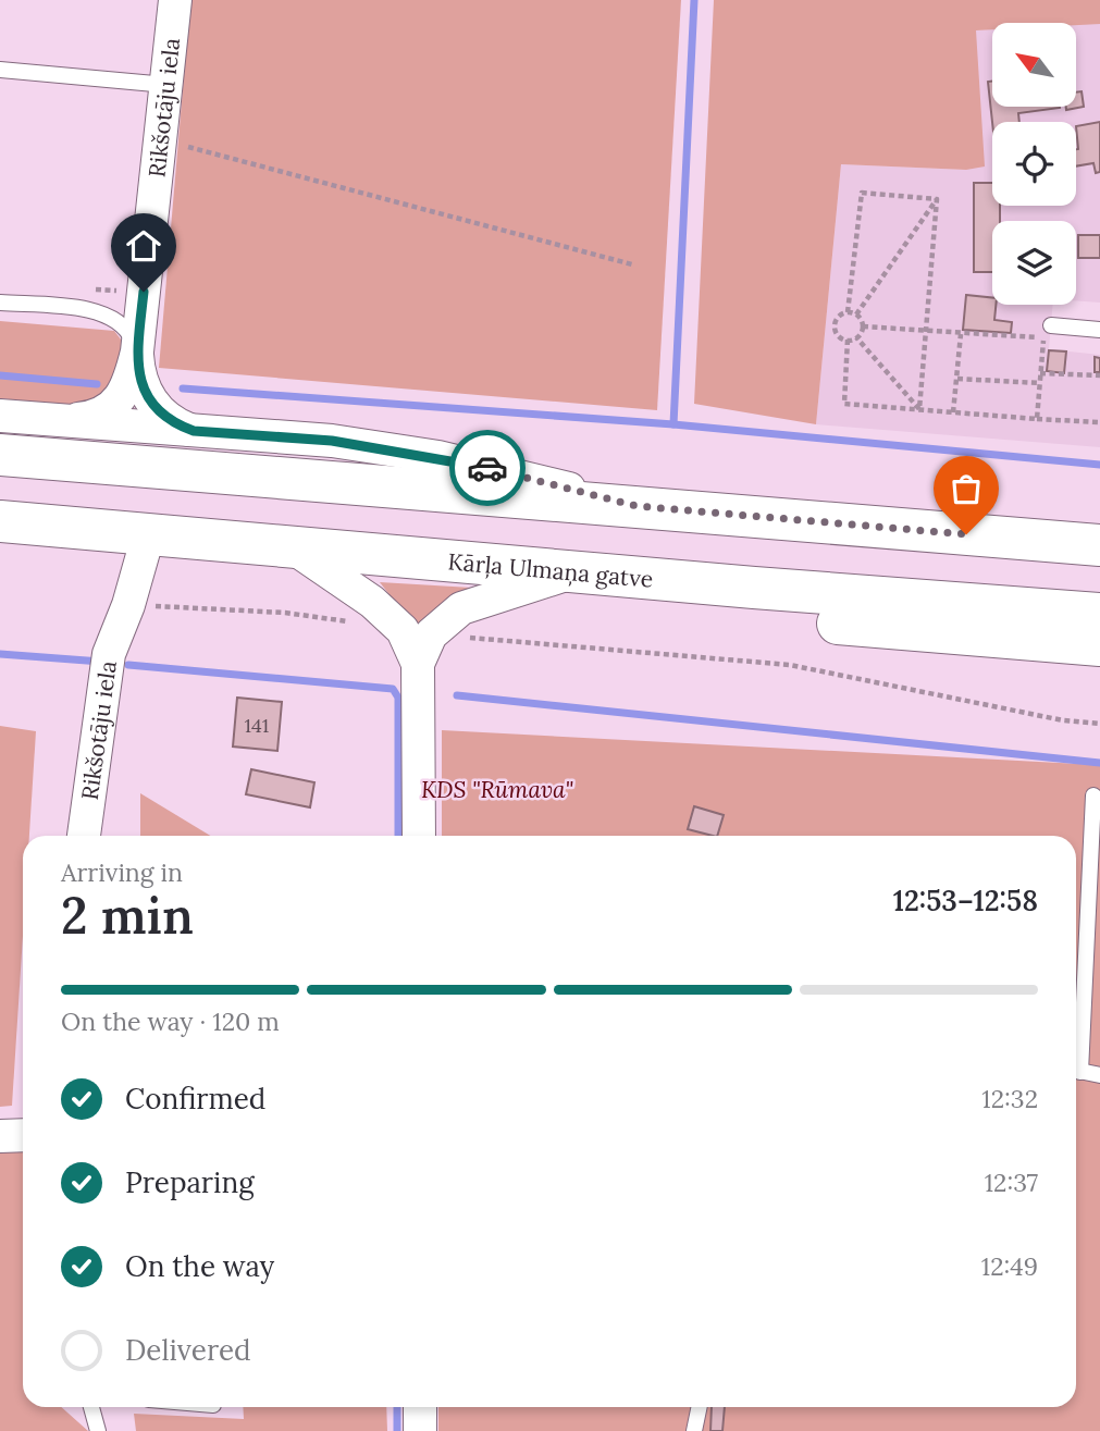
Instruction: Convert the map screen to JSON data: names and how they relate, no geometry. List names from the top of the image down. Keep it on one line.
{"streets":{"highway":["Kārļa Ulmaņa gatve"],"street":["Rikšotāju iela"]},"crossings":[["Rikšotāju iela","Kārļa Ulmaņa gatve"]],"parks":["KDS \"Rūmava\""],"house_numbers":["141"],"north":"top left","page":{"heading":["2 min","Arriving in","12:53–12:58"],"bar":"On the way · 120 m","list":[["Confirmed","12:32"],["Preparing","12:37"],["On the way","12:49"],"Delivered"]}}
